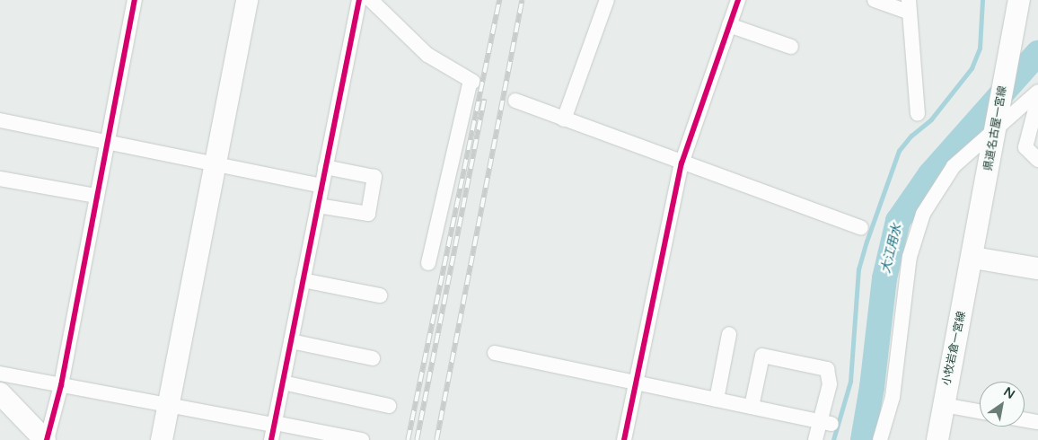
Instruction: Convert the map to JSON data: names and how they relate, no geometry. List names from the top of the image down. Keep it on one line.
{"streets":{"street":["県道名古屋一宮線","小牧岩倉一宮線"]},"crossings":[["県道名古屋一宮線","小牧岩倉一宮線"]],"water":["大江用水"],"north":"top right"}
